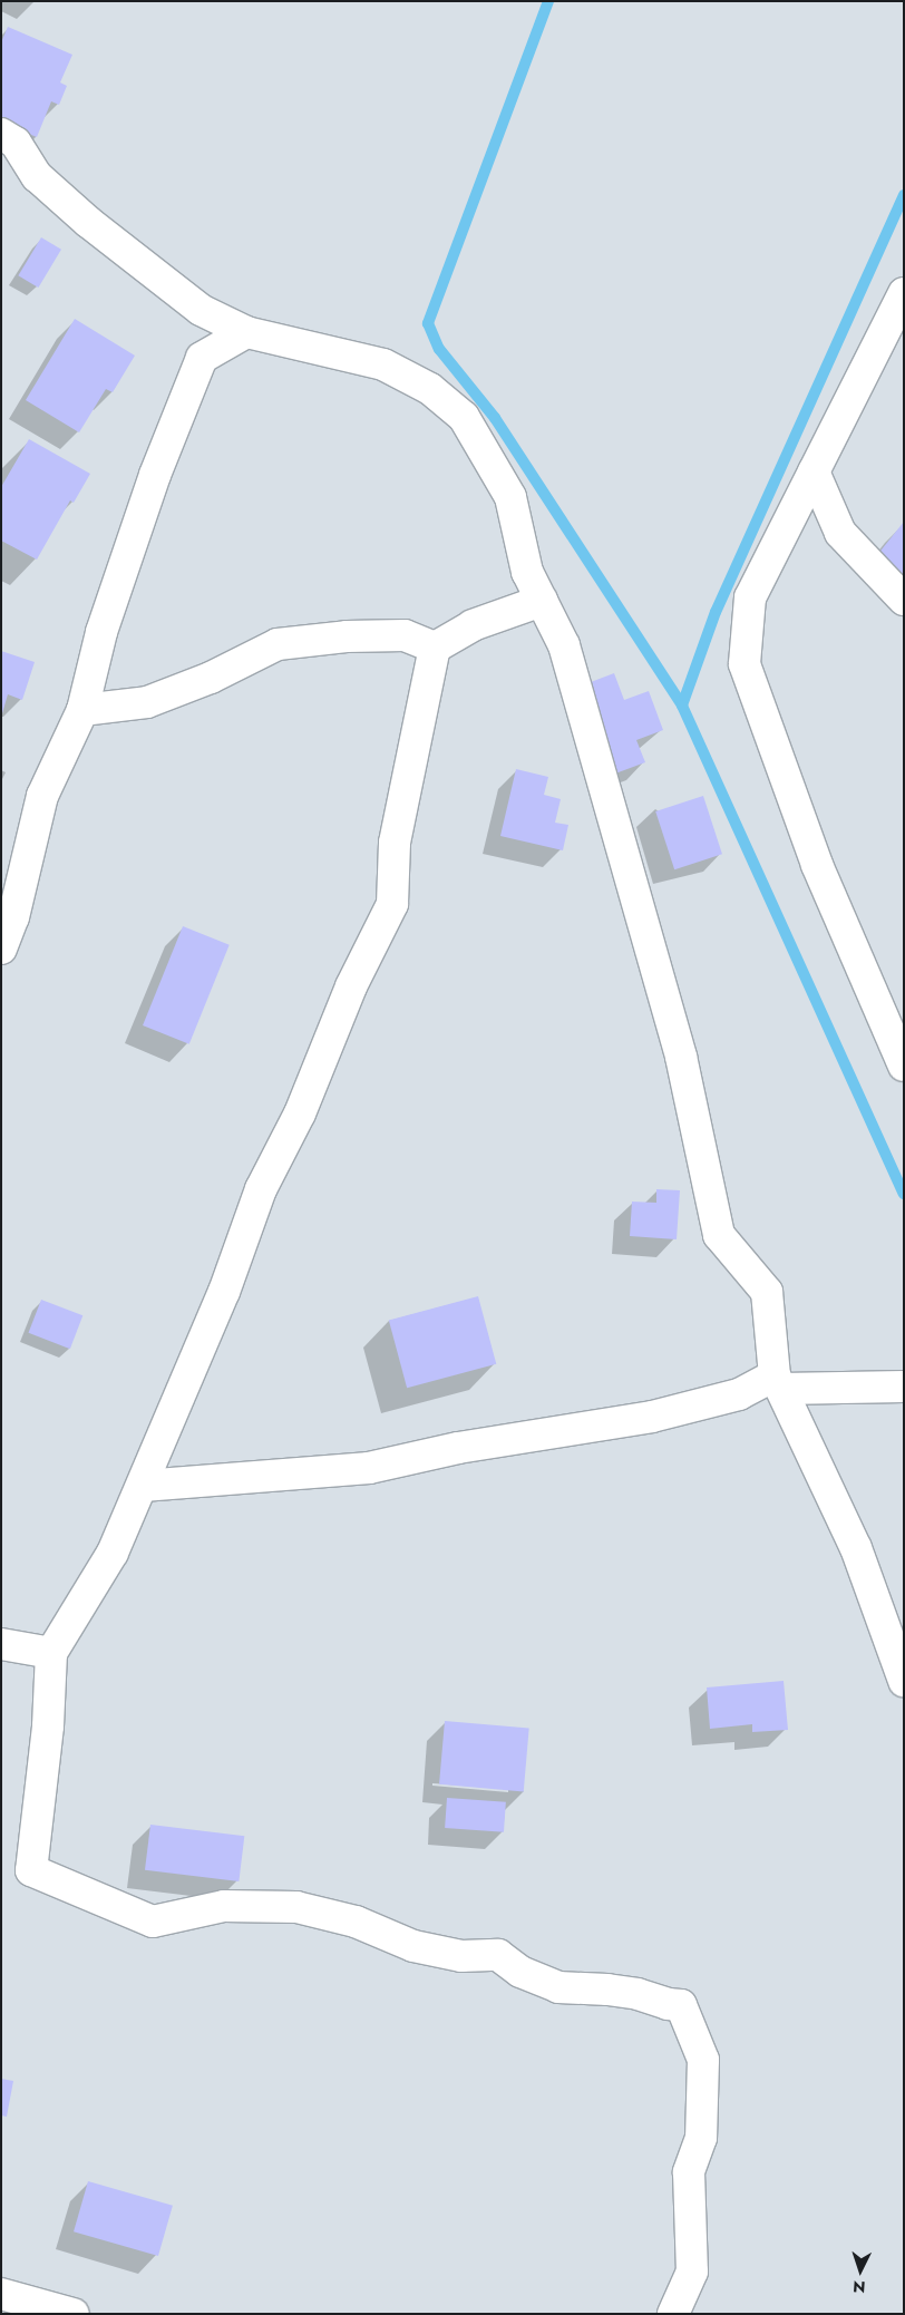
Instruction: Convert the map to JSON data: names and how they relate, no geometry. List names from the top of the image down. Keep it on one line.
{"north":"bottom"}
